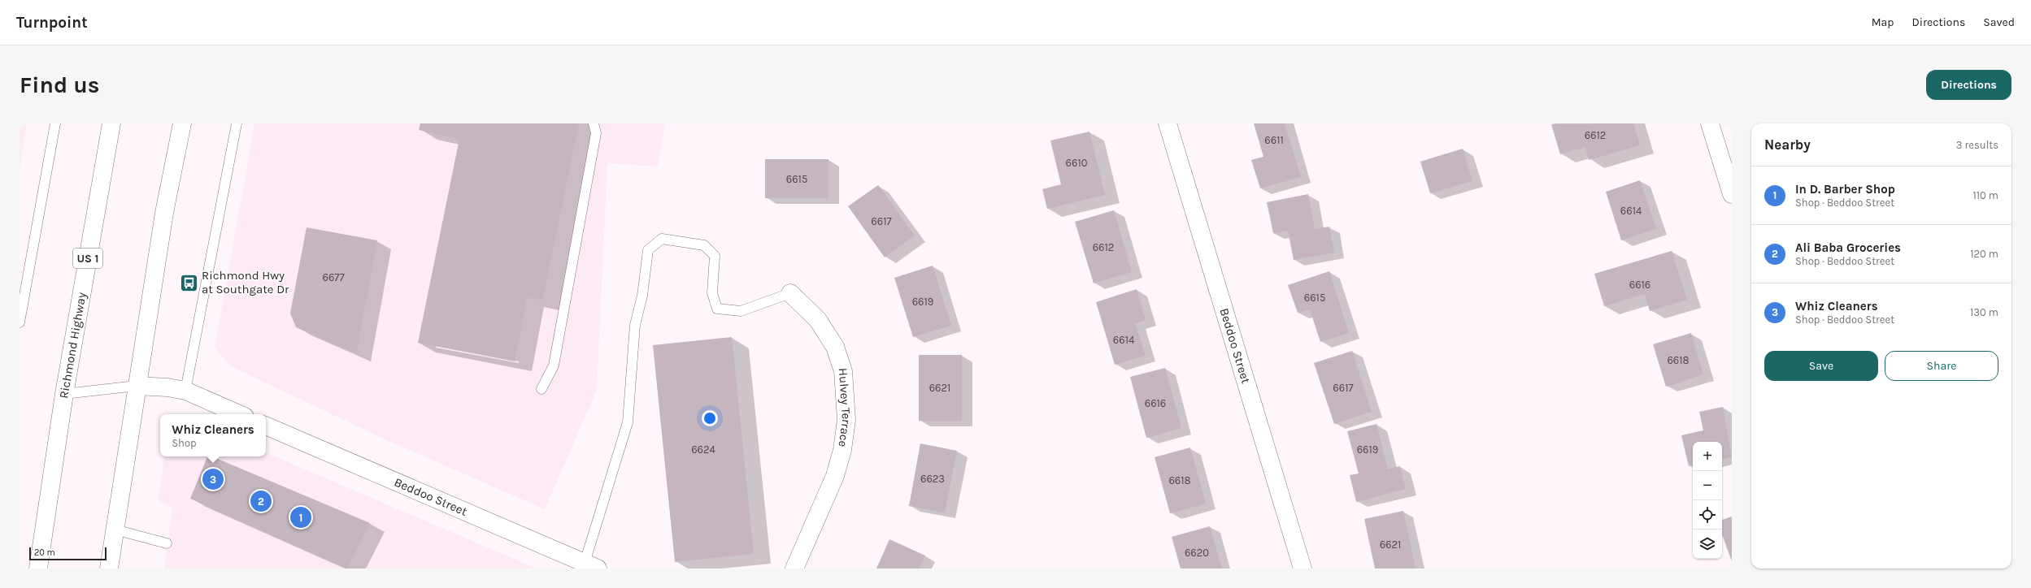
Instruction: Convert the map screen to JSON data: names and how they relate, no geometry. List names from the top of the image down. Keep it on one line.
{"streets":{"main road":["US 1","Richmond Highway","Beddoo Street","Hulvey Terrace"]},"places":{"bus stop":["Richmond Hwy at Southgate Dr"]},"house_numbers":["6612","6611","6610","6615","6614","6617","6612","6677","6616","6615","6619","6614","6618","6621","6617","6616","6624","6619","6623","6618","6621","6620"],"scale_bar":"20 m","page":{"header":"Turnpoint","nav":["Map","Directions","Saved"],"buttons":["Directions",["Save","Share"]],"title":"Find us","heading":["Nearby","3 results"],"list":[{"mark":"1","name":"In D. Barber Shop","note":"Shop · Beddoo Street","value":"110 m"},{"mark":"2","name":"Ali Baba Groceries","note":"Shop · Beddoo Street","value":"120 m"},{"mark":"3","name":"Whiz Cleaners","note":"Shop · Beddoo Street","value":"130 m"}],"popup":["Whiz Cleaners","Shop"],"map_buttons":["+","−"],"pins":["3","2","1"],"scale":"20 m"}}
